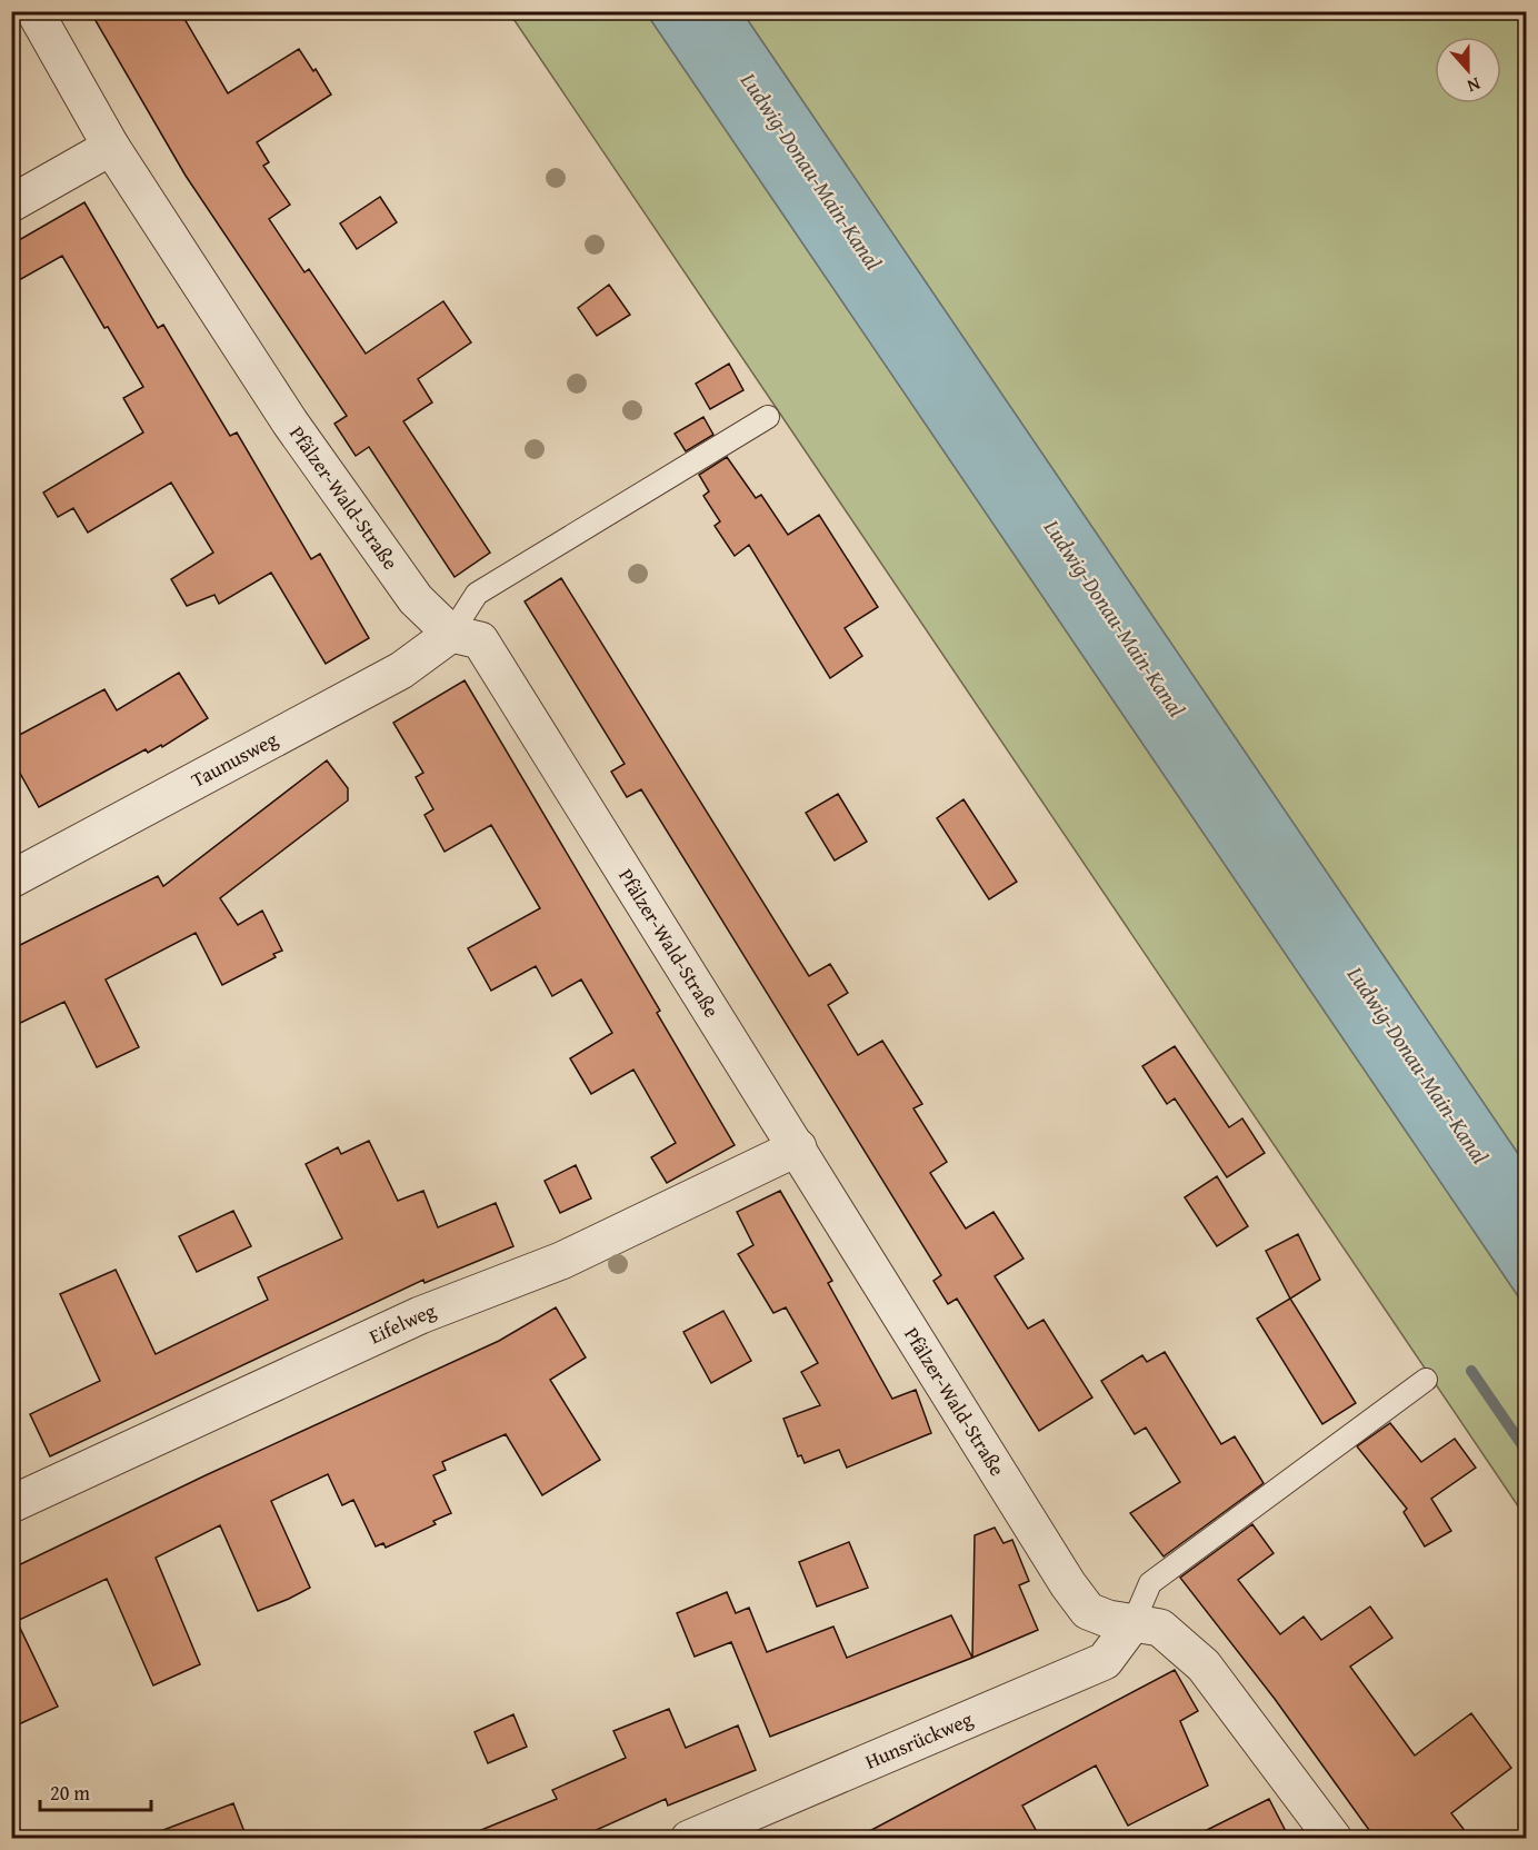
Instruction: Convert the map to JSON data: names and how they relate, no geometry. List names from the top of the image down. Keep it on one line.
{"streets":{"street":["Pfälzer-Wald-Straße","Taunusweg","Eifelweg","Hunsrückweg"]},"crossings":[["Pfälzer-Wald-Straße","Taunusweg"],["Pfälzer-Wald-Straße","Eifelweg"],["Pfälzer-Wald-Straße","Hunsrückweg"]],"water":["Ludwig-Donau-Main-Kanal"],"scale_bar":"20 m","north":"bottom"}
